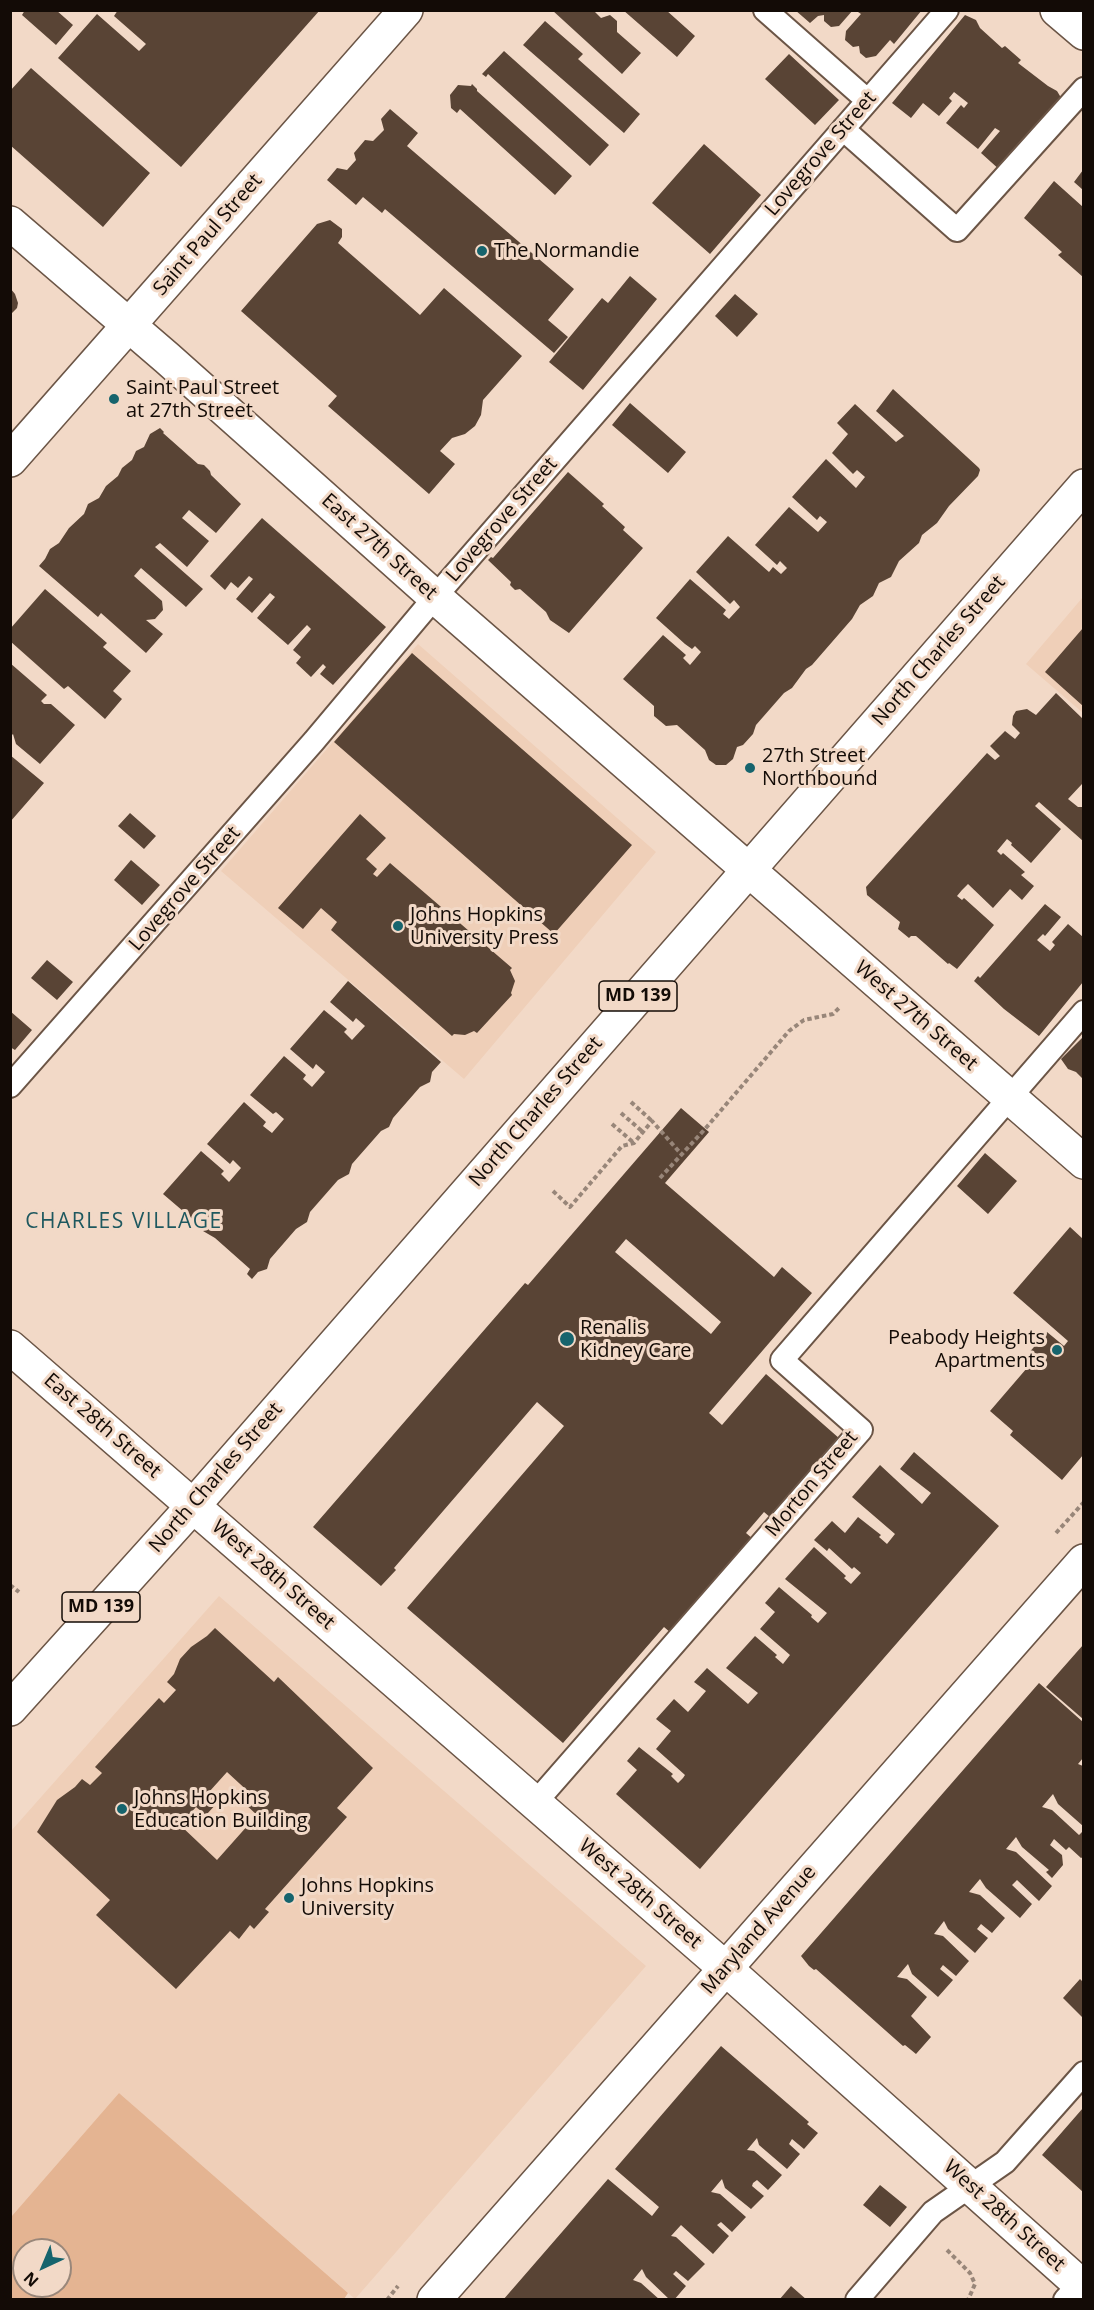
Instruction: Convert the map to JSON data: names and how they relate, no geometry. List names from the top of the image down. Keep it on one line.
{"streets":{"main road":["Saint Paul Street","East 27th Street","North Charles Street","MD 139","West 27th Street","East 28th Street","West 28th Street","Maryland Avenue"],"lane":["Lovegrove Street","Morton Street"]},"crossings":[["Lovegrove Street","East 27th Street"],["Saint Paul Street","East 27th Street"],["East 27th Street","North Charles Street"],["East 27th Street","West 27th Street"],["North Charles Street","West 27th Street"],["North Charles Street","East 28th Street"],["North Charles Street","West 28th Street"],["West 27th Street","Morton Street"],["East 28th Street","West 28th Street"],["Morton Street","West 28th Street"],["West 28th Street","Maryland Avenue"]],"districts":["CHARLES VILLAGE"],"places":["The Normandie","Saint Paul Street at 27th Street","27th Street Northbound","Johns Hopkins University Press","Renalis Kidney Care","Peabody Heights Apartments","Johns Hopkins Education Building","Johns Hopkins University"],"north":"bottom left"}
